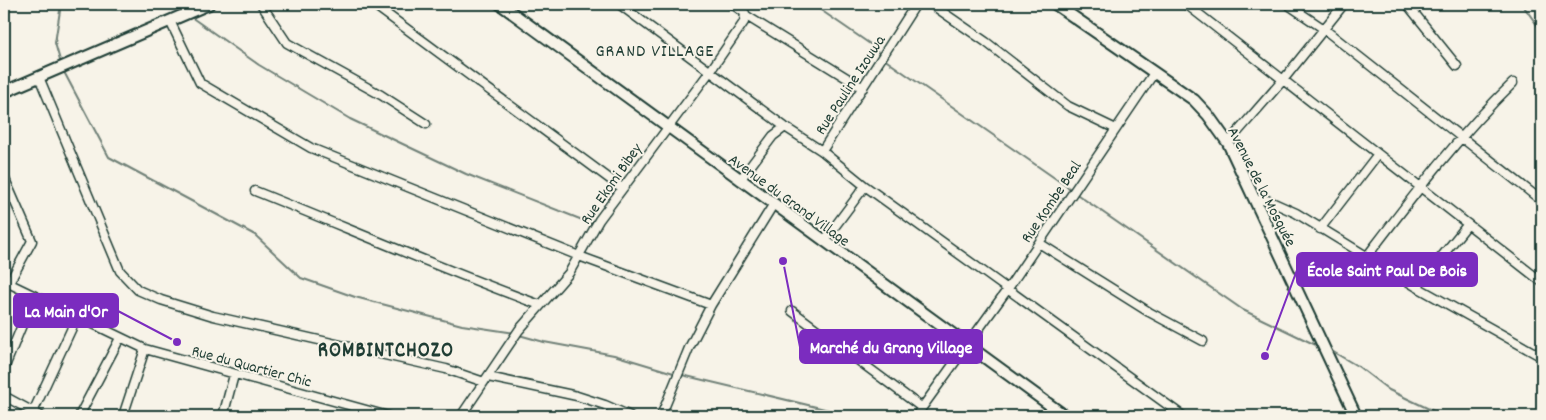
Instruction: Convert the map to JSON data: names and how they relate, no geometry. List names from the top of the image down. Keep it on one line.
{"streets":{"street":["Rue Pauline Izouwa","Rue Ekomi Bibey","Avenue de la Mosquée","Avenue du Grand Village","Rue Kombe Beal","Rue du Quartier Chic"]},"crossings":[["Rue Pauline Izouwa","Rue Kombe Beal"],["Rue Ekomi Bibey","Avenue du Grand Village"],["Avenue de la Mosquée","Rue Kombe Beal"],["Avenue du Grand Village","Rue Kombe Beal"]],"districts":["GRAND VILLAGE","ROMBINTCHOZO"],"places":["Marché du Grang Village","La Main d'Or","École Saint Paul De Bois"]}
